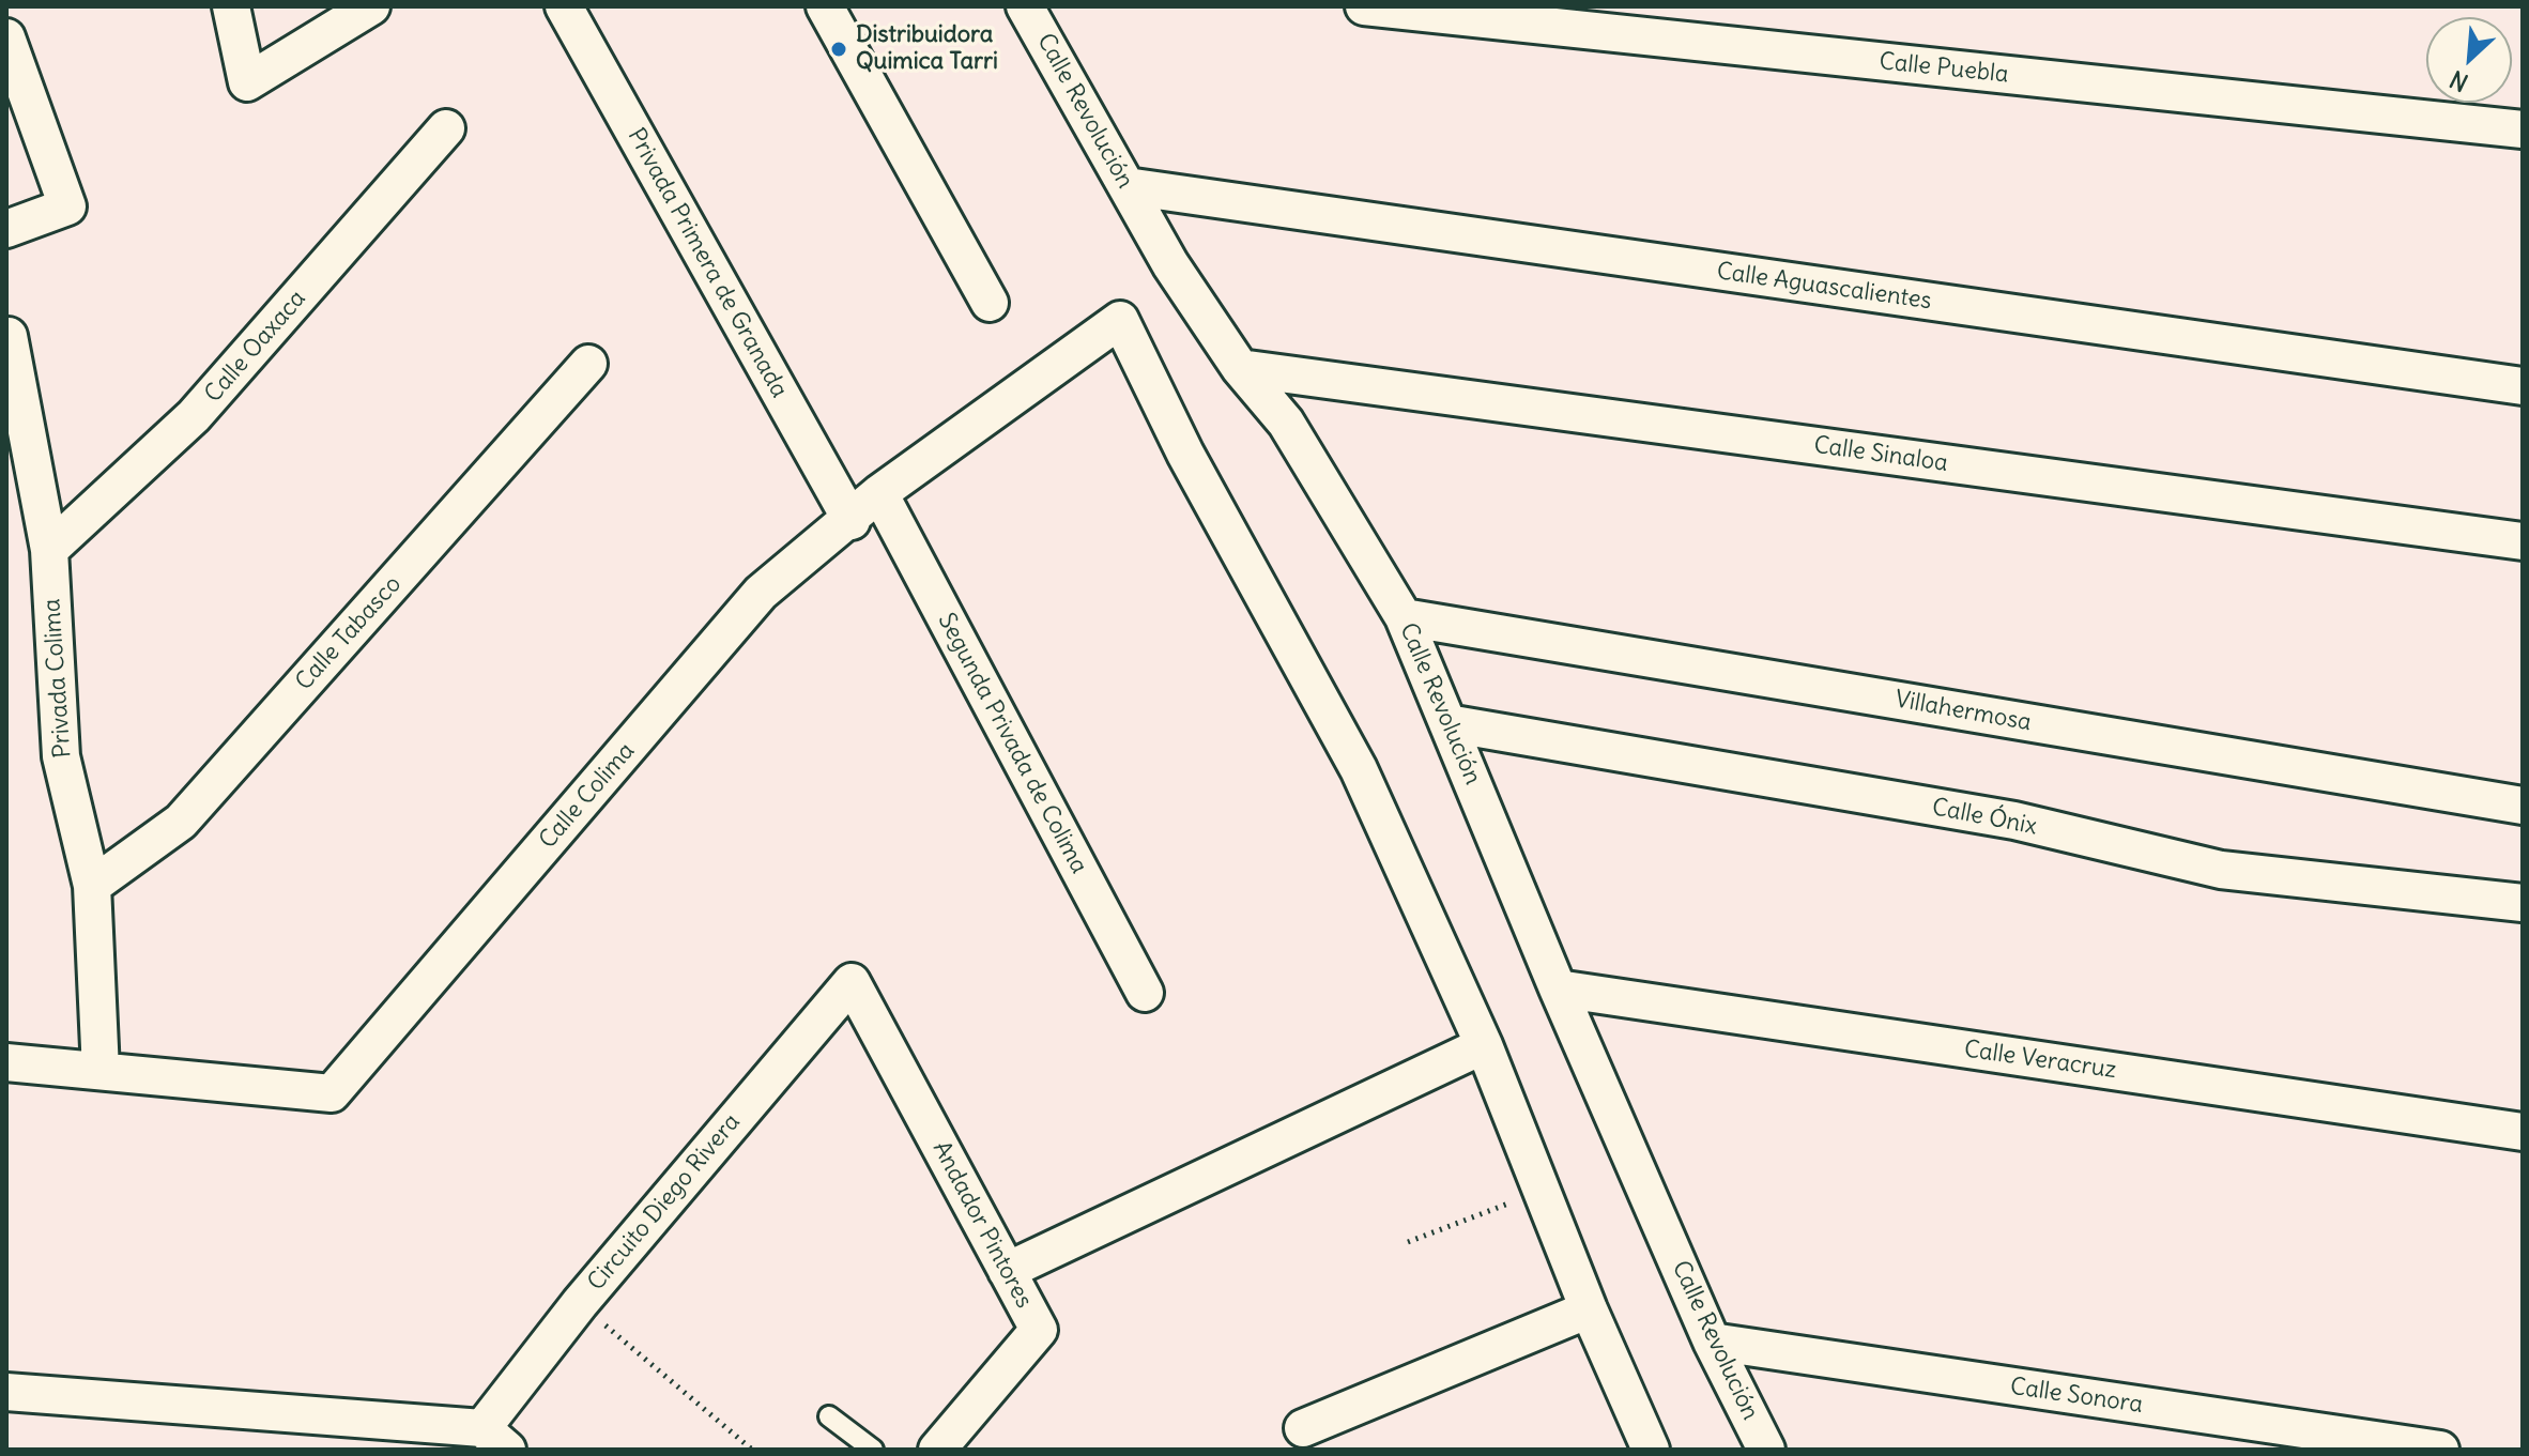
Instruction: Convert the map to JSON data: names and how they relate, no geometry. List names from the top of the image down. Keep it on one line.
{"streets":{"street":["Calle Puebla","Calle Revolución","Privada Primera de Granada","Calle Aguascalientes","Calle Oaxaca","Calle Sinaloa","Calle Tabasco","Privada Colima","Villahermosa","Segunda Privada de Colima","Calle Colima","Calle Ónix","Calle Veracruz","Circuito Diego Rivera","Andador Pintores","Calle Sonora"]},"crossings":[["Calle Revolución","Calle Aguascalientes"],["Calle Revolución","Calle Sinaloa"],["Calle Revolución","Villahermosa"],["Calle Revolución","Calle Ónix"],["Calle Revolución","Calle Veracruz"],["Calle Revolución","Calle Sonora"],["Privada Primera de Granada","Calle Colima"],["Calle Oaxaca","Privada Colima"],["Calle Tabasco","Privada Colima"],["Privada Colima","Calle Colima"],["Segunda Privada de Colima","Calle Colima"],["Circuito Diego Rivera","Andador Pintores"]],"places":["Distribuidora Quimica Tarri"],"north":"bottom left"}
